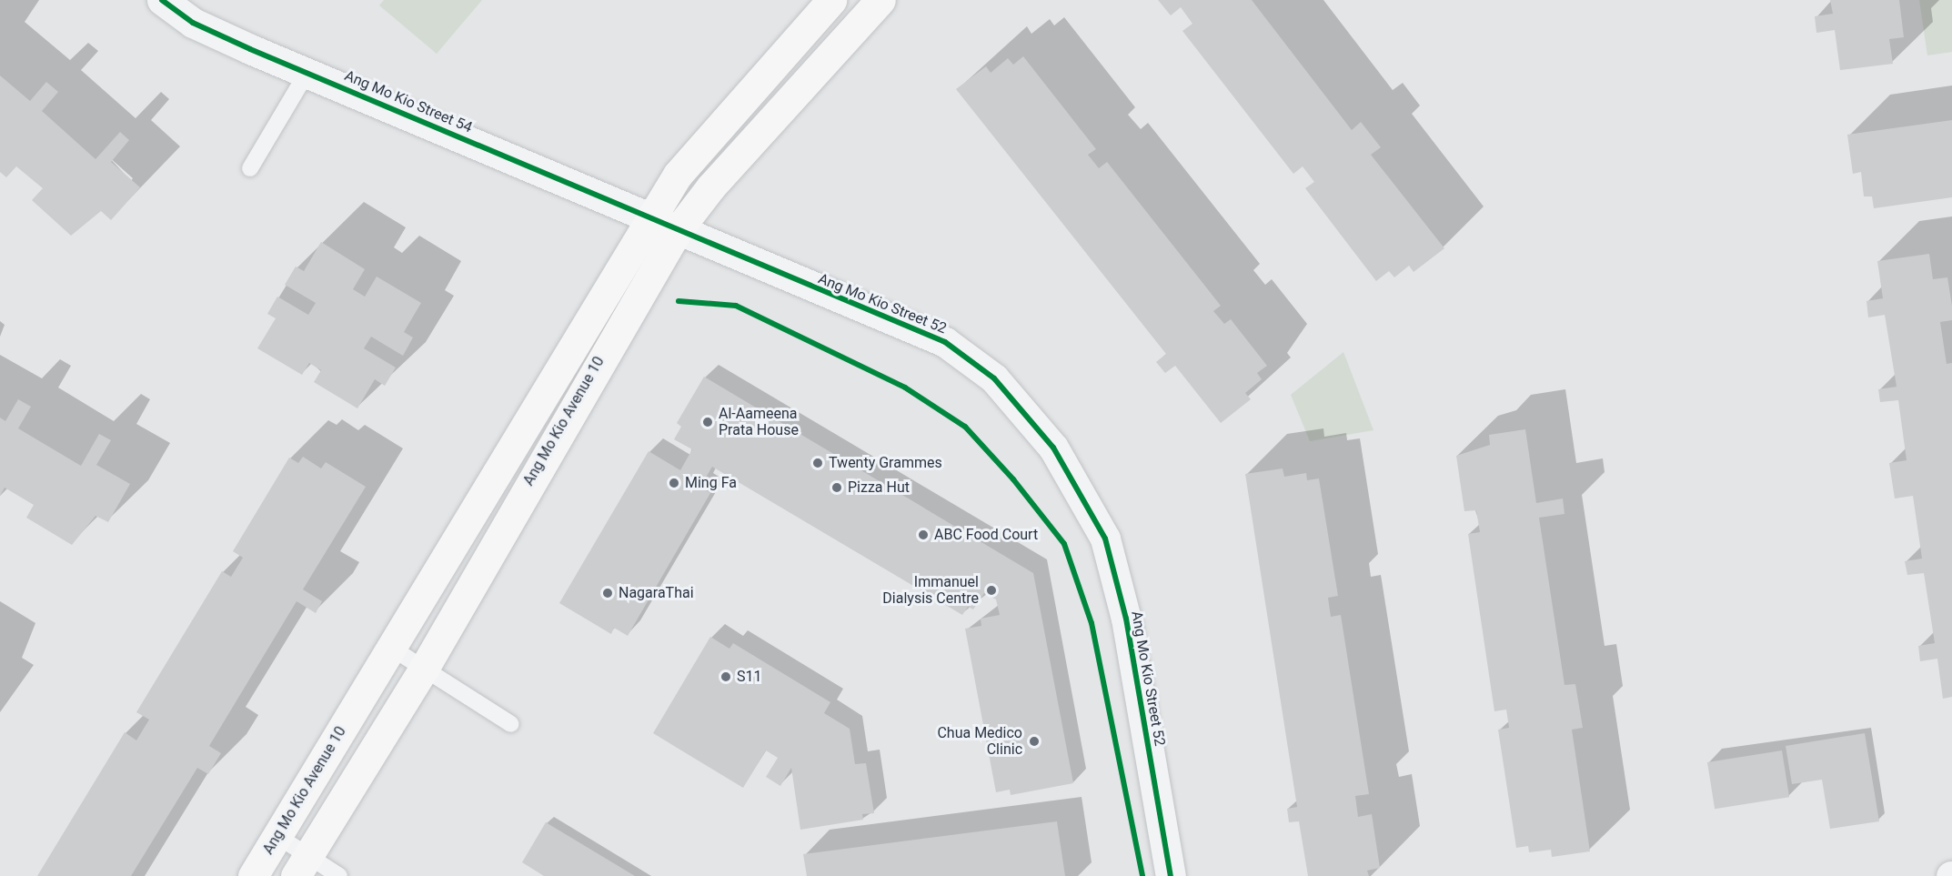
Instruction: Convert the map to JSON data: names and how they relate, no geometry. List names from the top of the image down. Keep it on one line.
{"streets":{"main road":["Ang Mo Kio Avenue 10"],"street":["Ang Mo Kio Street 54","Ang Mo Kio Street 52"]},"crossings":[["Ang Mo Kio Street 54","Ang Mo Kio Street 52"],["Ang Mo Kio Street 54","Ang Mo Kio Avenue 10"],["Ang Mo Kio Street 52","Ang Mo Kio Avenue 10"]],"places":["Al-Aameena Prata House","Twenty Grammes","Ming Fa","Pizza Hut","ABC Food Court","Immanuel Dialysis Centre","NagaraThai","S11","Chua Medico Clinic"]}
